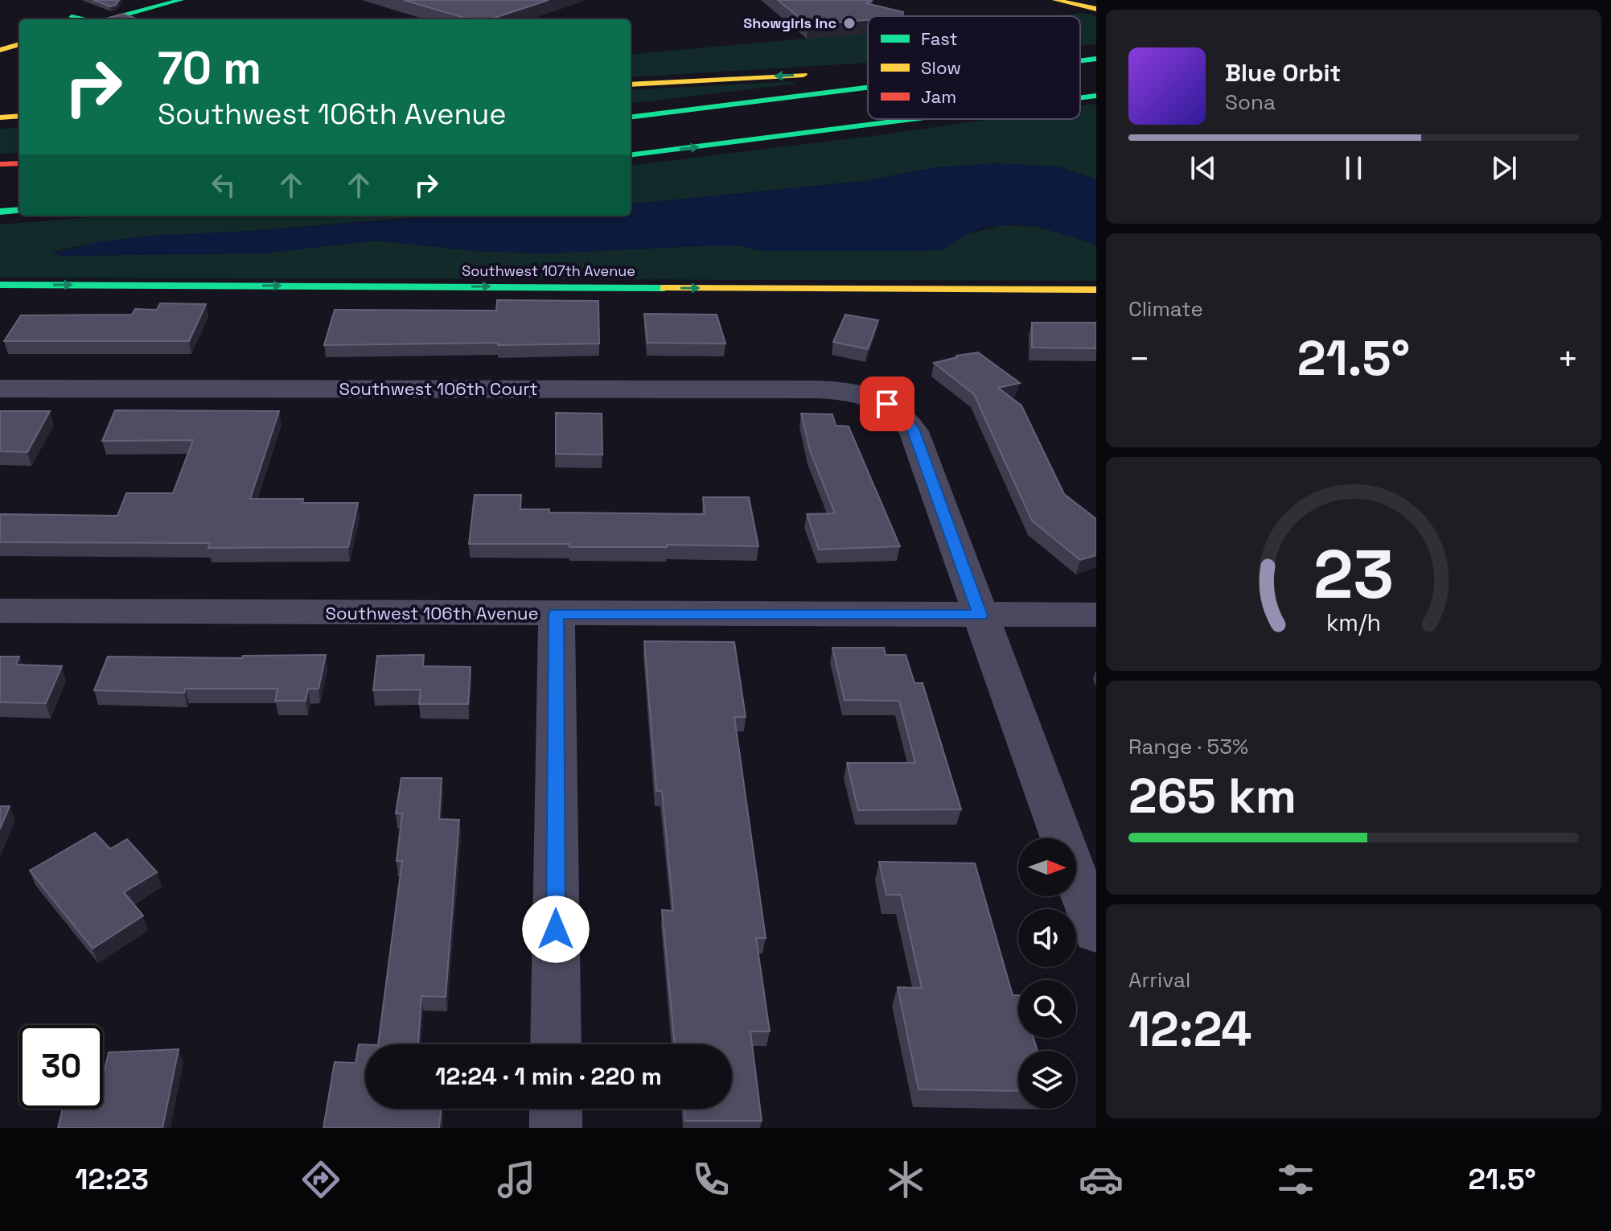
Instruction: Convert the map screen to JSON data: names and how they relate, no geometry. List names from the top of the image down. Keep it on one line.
{"streets":{"main road":["Southwest 107th Avenue"],"street":["Southwest 106th Court","Southwest 106th Avenue"]},"crossings":[["Southwest 106th Court","Southwest 106th Avenue"]],"one_way":["Southwest 107th Avenue"],"places":["Showgirls Inc"],"legend":["Fast","Slow","Jam"],"north":"right","page":{"turn":["70 m","Southwest 106th Avenue"],"song":["Blue Orbit","Sona"],"tile":["Climate",["Range · 53%","265 km"],["Arrival","12:24"]],"heat":["−","21.5°","+"],"limit":"30","trip":"12:24 · 1 min · 220 m","tabs":["12:23","21.5°"],"gauge":["23","km/h"]}}
